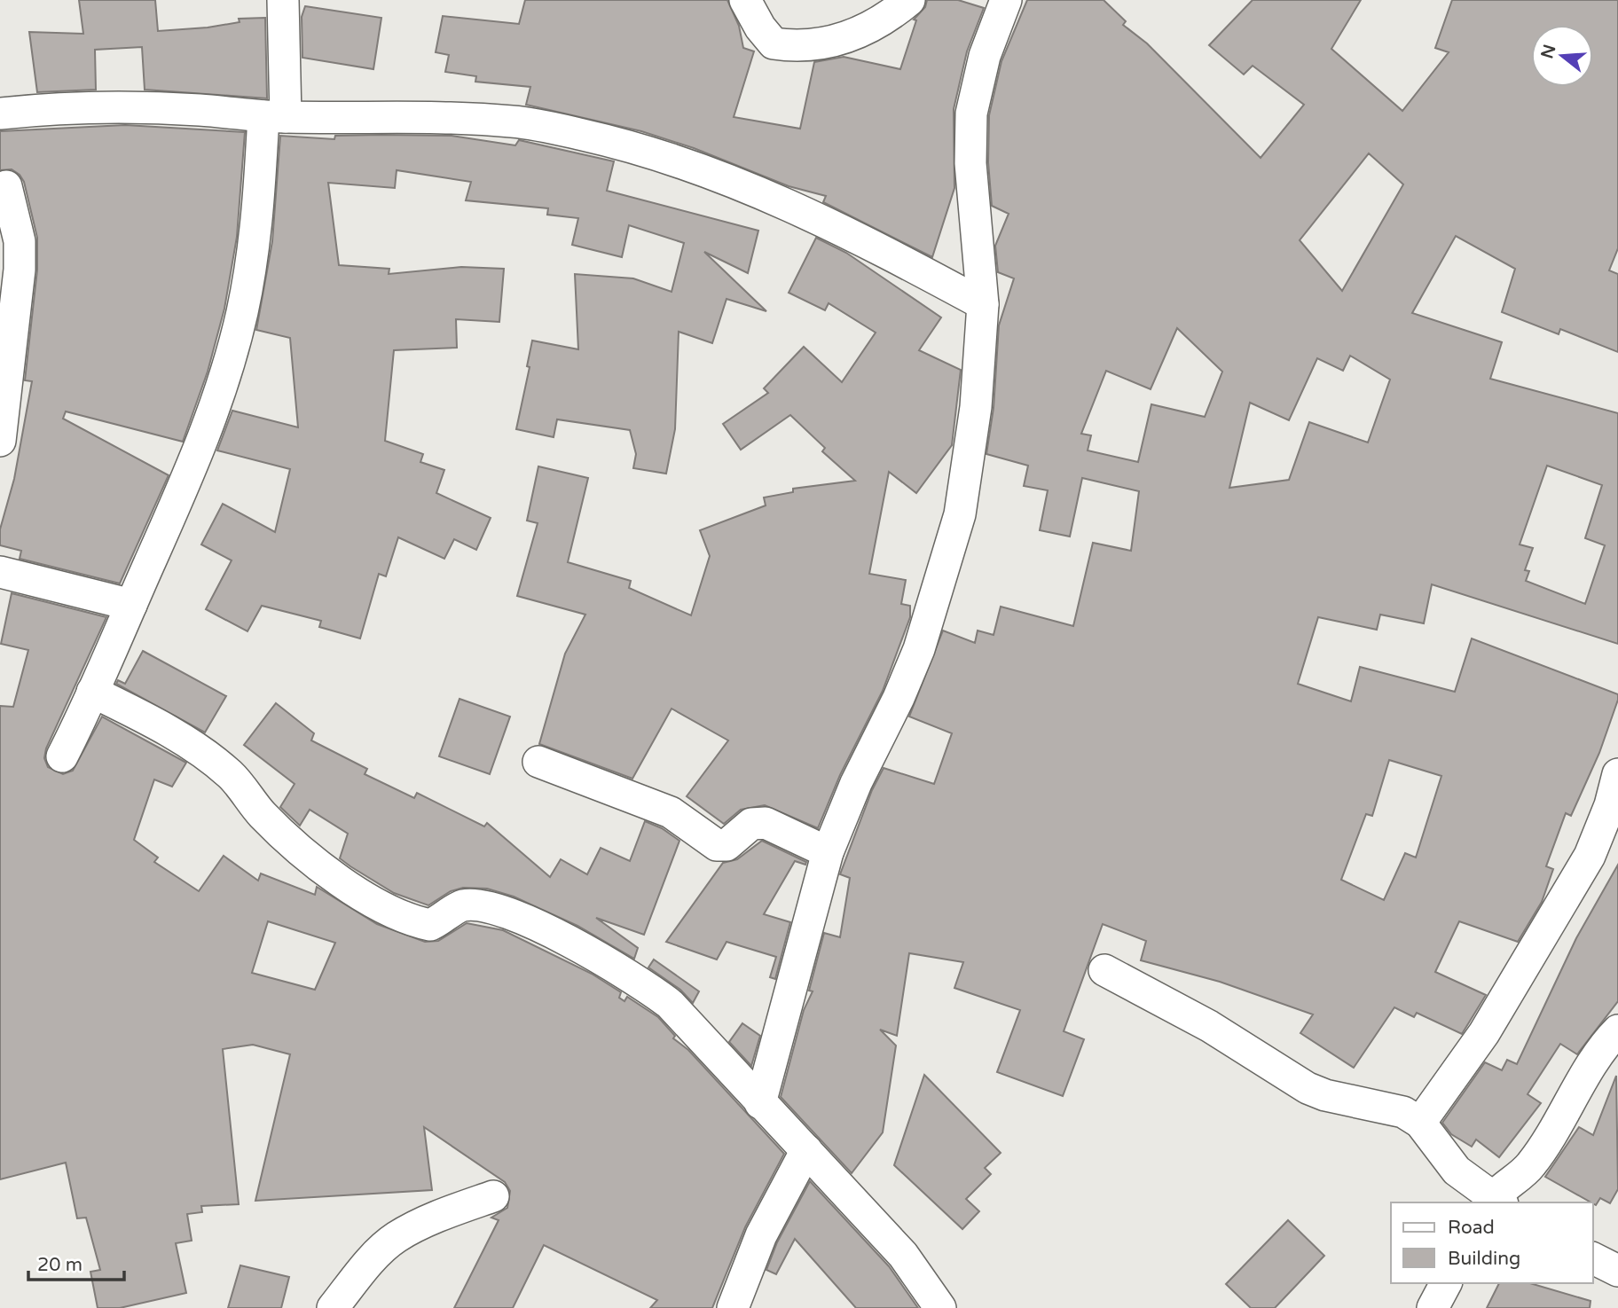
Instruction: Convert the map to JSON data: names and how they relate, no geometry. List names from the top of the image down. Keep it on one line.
{"legend":["Road","Building"],"scale_bar":"20 m","north":"left"}
